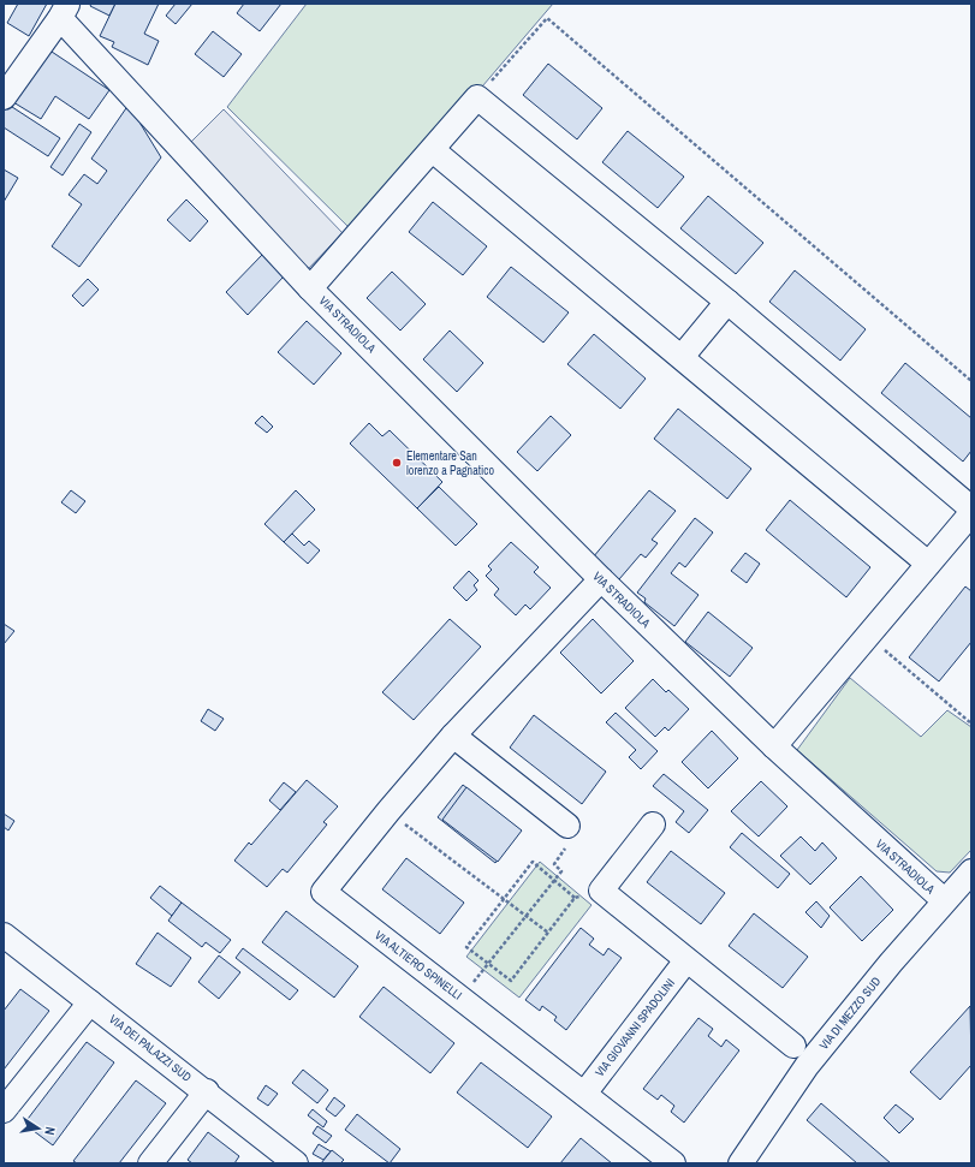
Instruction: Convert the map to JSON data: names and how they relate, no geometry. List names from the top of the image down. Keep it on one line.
{"streets":{"street":["VIA STRADIOLA","VIA ALTIERO SPINELLI","VIA DI MEZZO SUD","VIA GIOVANNI SPADOLINI","VIA DEI PALAZZI SUD"]},"crossings":[["VIA STRADIOLA","VIA ALTIERO SPINELLI"],["VIA STRADIOLA","VIA DI MEZZO SUD"],["VIA ALTIERO SPINELLI","VIA GIOVANNI SPADOLINI"]],"places":["Elementare San lorenzo a Pagnatico"],"north":"right"}
